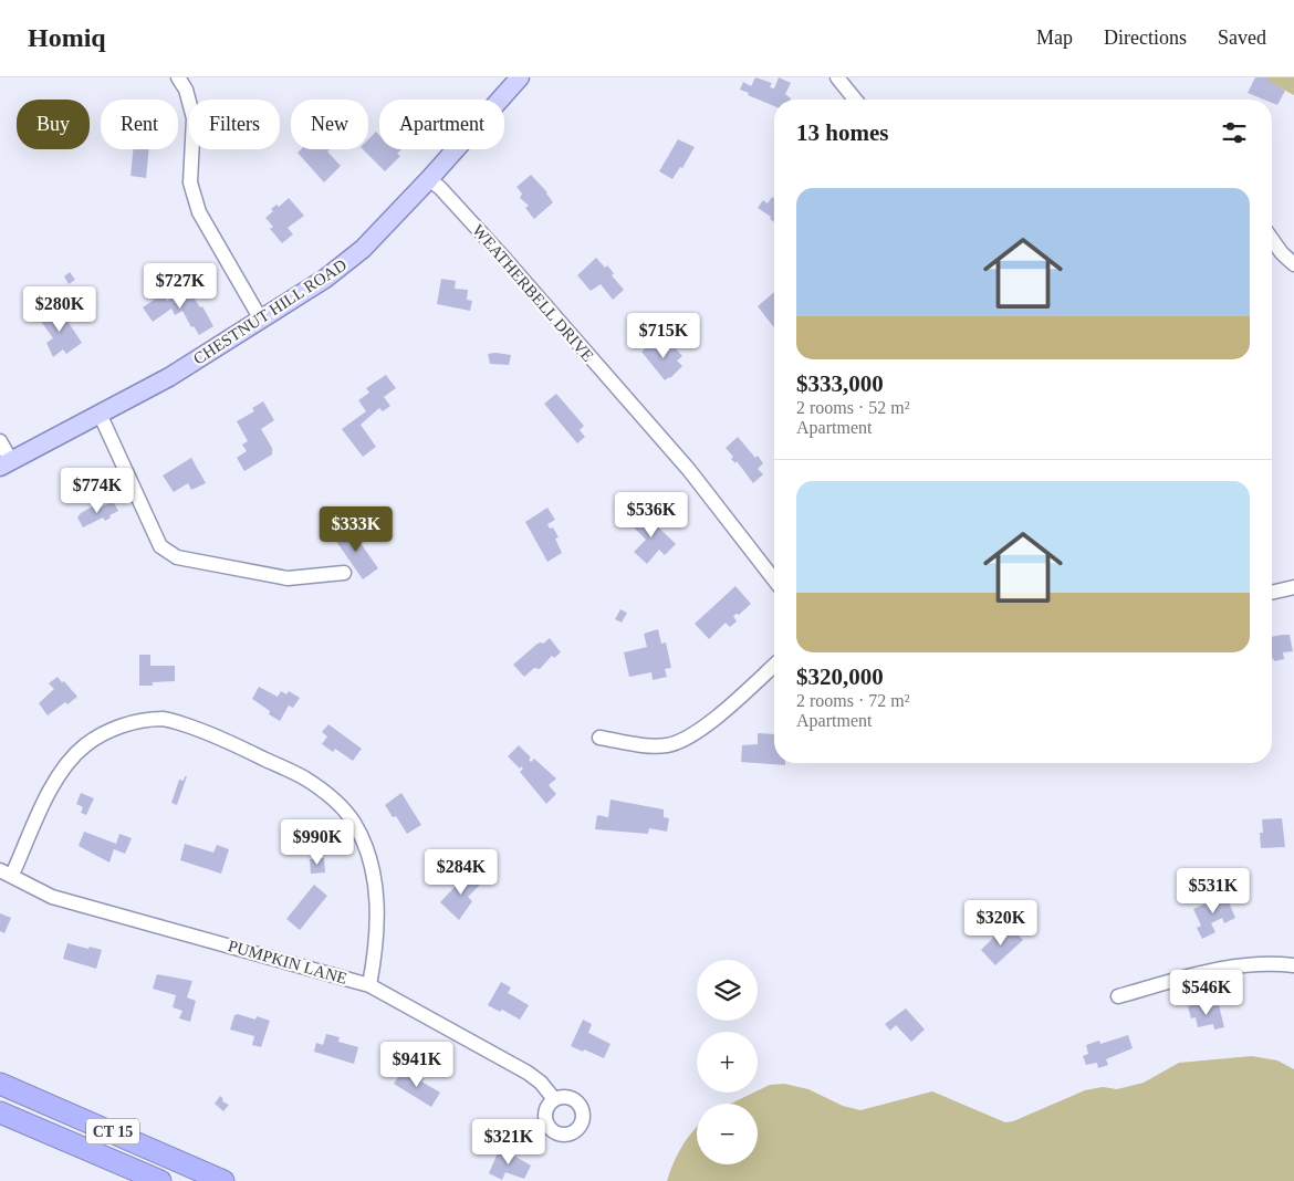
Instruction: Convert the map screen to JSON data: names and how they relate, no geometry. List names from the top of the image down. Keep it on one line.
{"streets":{"highway":["CT 15"],"main road":["CHESTNUT HILL ROAD"],"street":["WEATHERBELL DRIVE","PUMPKIN LANE"]},"crossings":[["WEATHERBELL DRIVE","CHESTNUT HILL ROAD"]],"page":{"header":"Homiq","nav":["Map","Directions","Saved"],"chip":["Buy","Rent","Filters","New","Apartment"],"heading":"13 homes","list":[{"name":"$333,000","note":"2 rooms · 52 m² · Apartment"},{"name":"$320,000","note":"2 rooms · 72 m² · Apartment"}],"price":["$727K","$280K","$715K","$774K","$536K","$333K","$990K","$284K","$531K","$320K","$546K","$941K","$321K"],"map_buttons":["+","−"]}}
